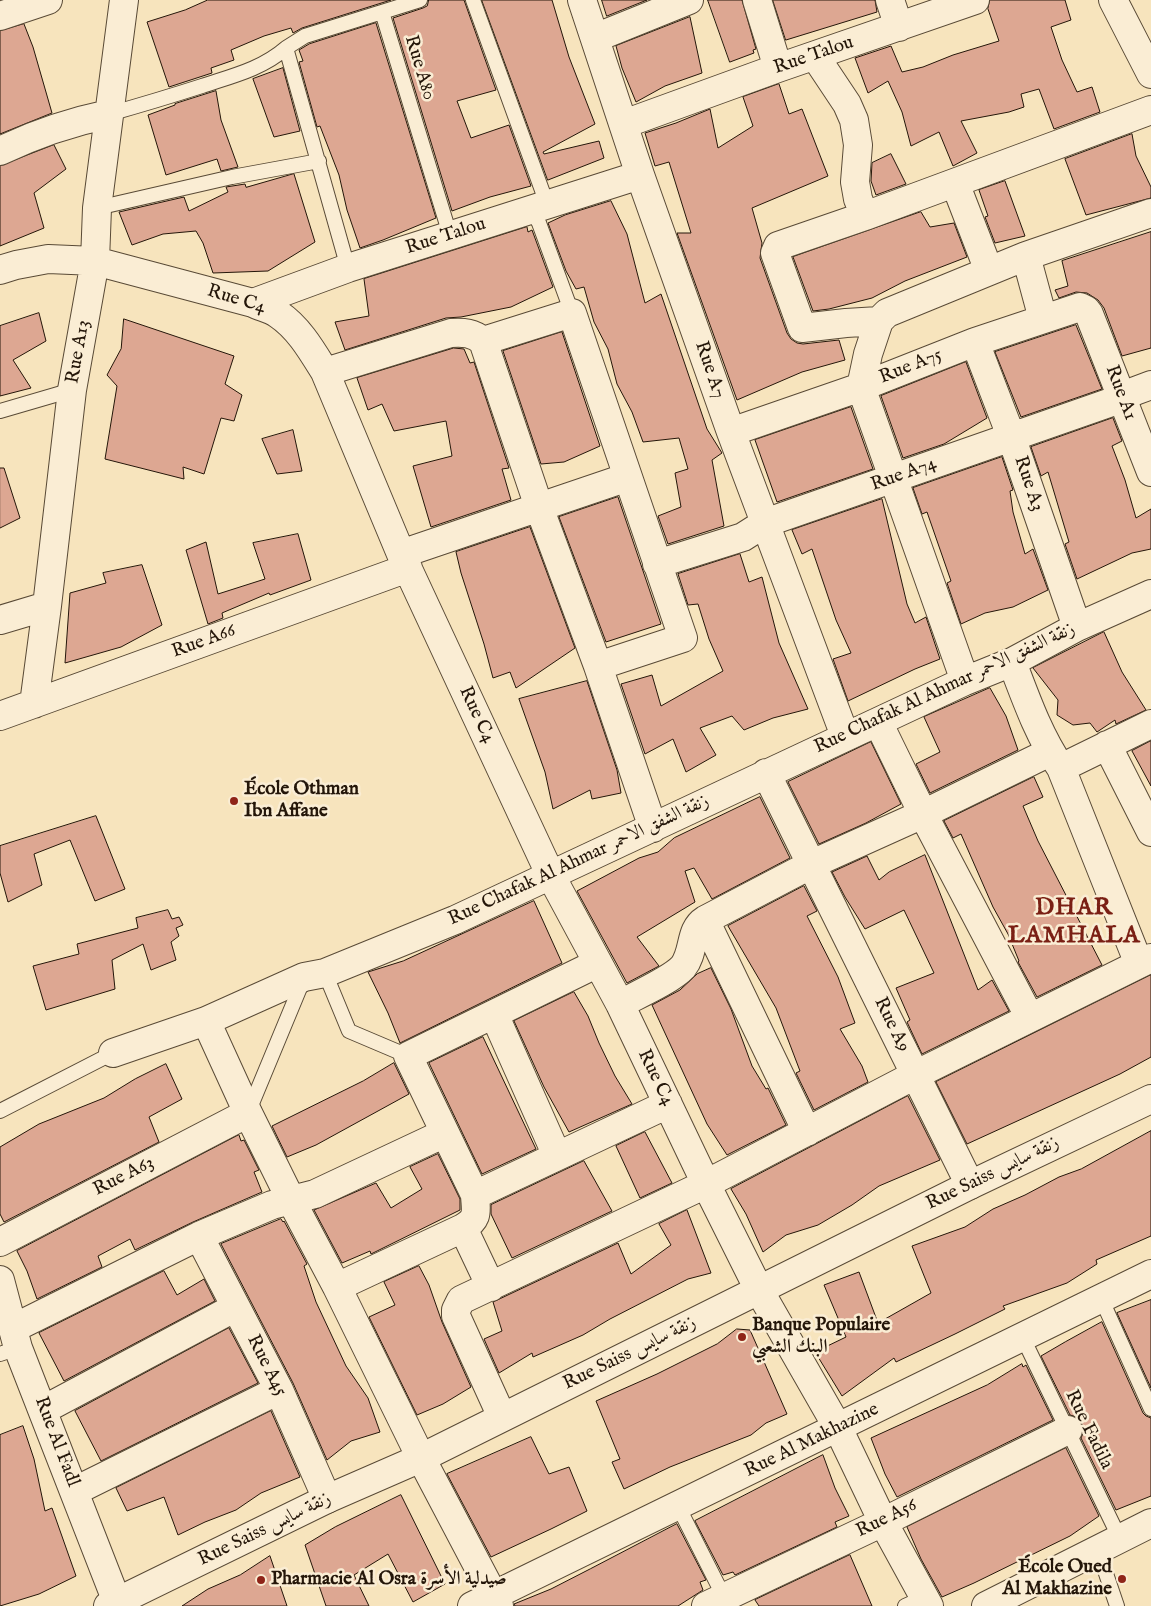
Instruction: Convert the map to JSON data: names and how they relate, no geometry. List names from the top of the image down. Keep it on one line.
{"streets":{"street":["Rue Talou","Rue C4","Rue A13","Rue A75","Rue A7","Rue A1","Rue A74","Rue A3","Rue A66","Rue Chafak Al Ahmar زنقة الشفق الاحمر","Rue A9","Rue Saiss زنقة سايس","Rue A63","Rue A45","Rue Al Makhazine","Rue Al Fadl","Rue A56"],"lane":["Rue A80","Rue Fadila"]},"crossings":[["Rue Talou","Rue A80"],["Rue Talou","Rue C4"],["Rue Talou","Rue A7"],["Rue C4","Rue A13"],["Rue C4","Rue A66"],["Rue C4","Rue Chafak Al Ahmar زنقة الشفق الاحمر"],["Rue C4","Rue Saiss زنقة سايس"],["Rue C4","Rue Al Makhazine"],["Rue C4","Rue A56"],["Rue A13","Rue A66"],["Rue A75","Rue A7"],["Rue A75","Rue A1"],["Rue A75","Rue A3"],["Rue A7","Rue A74"],["Rue A7","Rue Chafak Al Ahmar زنقة الشفق الاحمر"],["Rue A1","Rue A74"],["Rue A74","Rue A3"],["Rue A3","Rue Chafak Al Ahmar زنقة الشفق الاحمر"],["Rue Chafak Al Ahmar زنقة الشفق الاحمر","Rue A9"],["Rue A9","Rue Saiss زنقة سايس"],["Rue Saiss زنقة سايس","Rue A45"],["Rue Saiss زنقة سايس","Rue Al Fadl"],["Rue Fadila","Rue Al Makhazine"],["Rue Fadila","Rue A56"]],"districts":["DHAR LAMHALA"],"places":["École Othman Ibn Affane","Banque Populaire البنك الشعبي","École Oued Al Makhazine","Pharmacie Al Osra صيدلية الأسرة"]}
